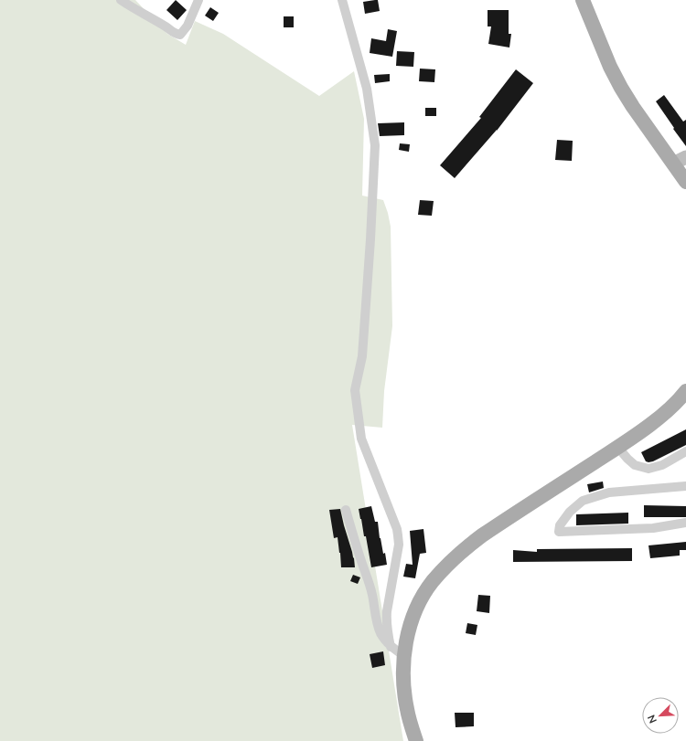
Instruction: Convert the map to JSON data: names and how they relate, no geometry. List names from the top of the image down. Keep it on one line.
{"north":"bottom left"}
